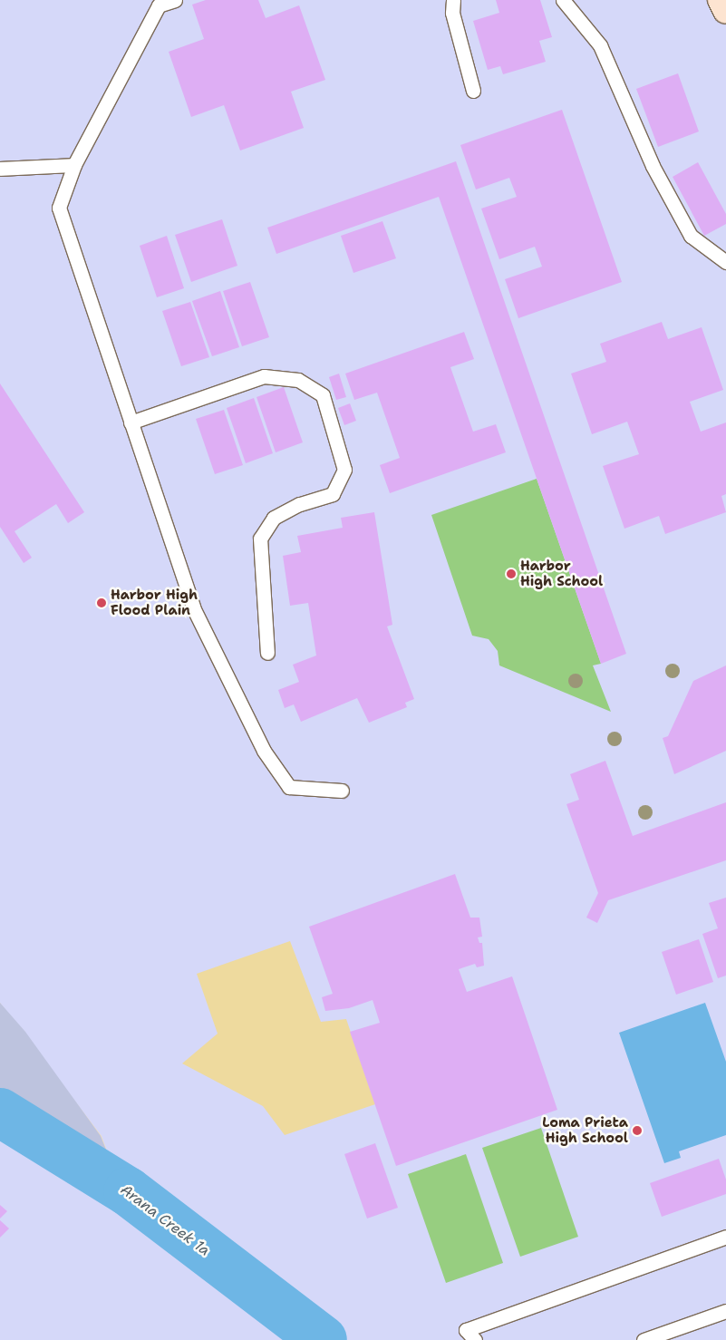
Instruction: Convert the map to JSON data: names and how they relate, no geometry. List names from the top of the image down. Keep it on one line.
{"water":["Arana Creek 1a"],"places":["Harbor High School","Harbor High Flood Plain","Loma Prieta High School"]}
